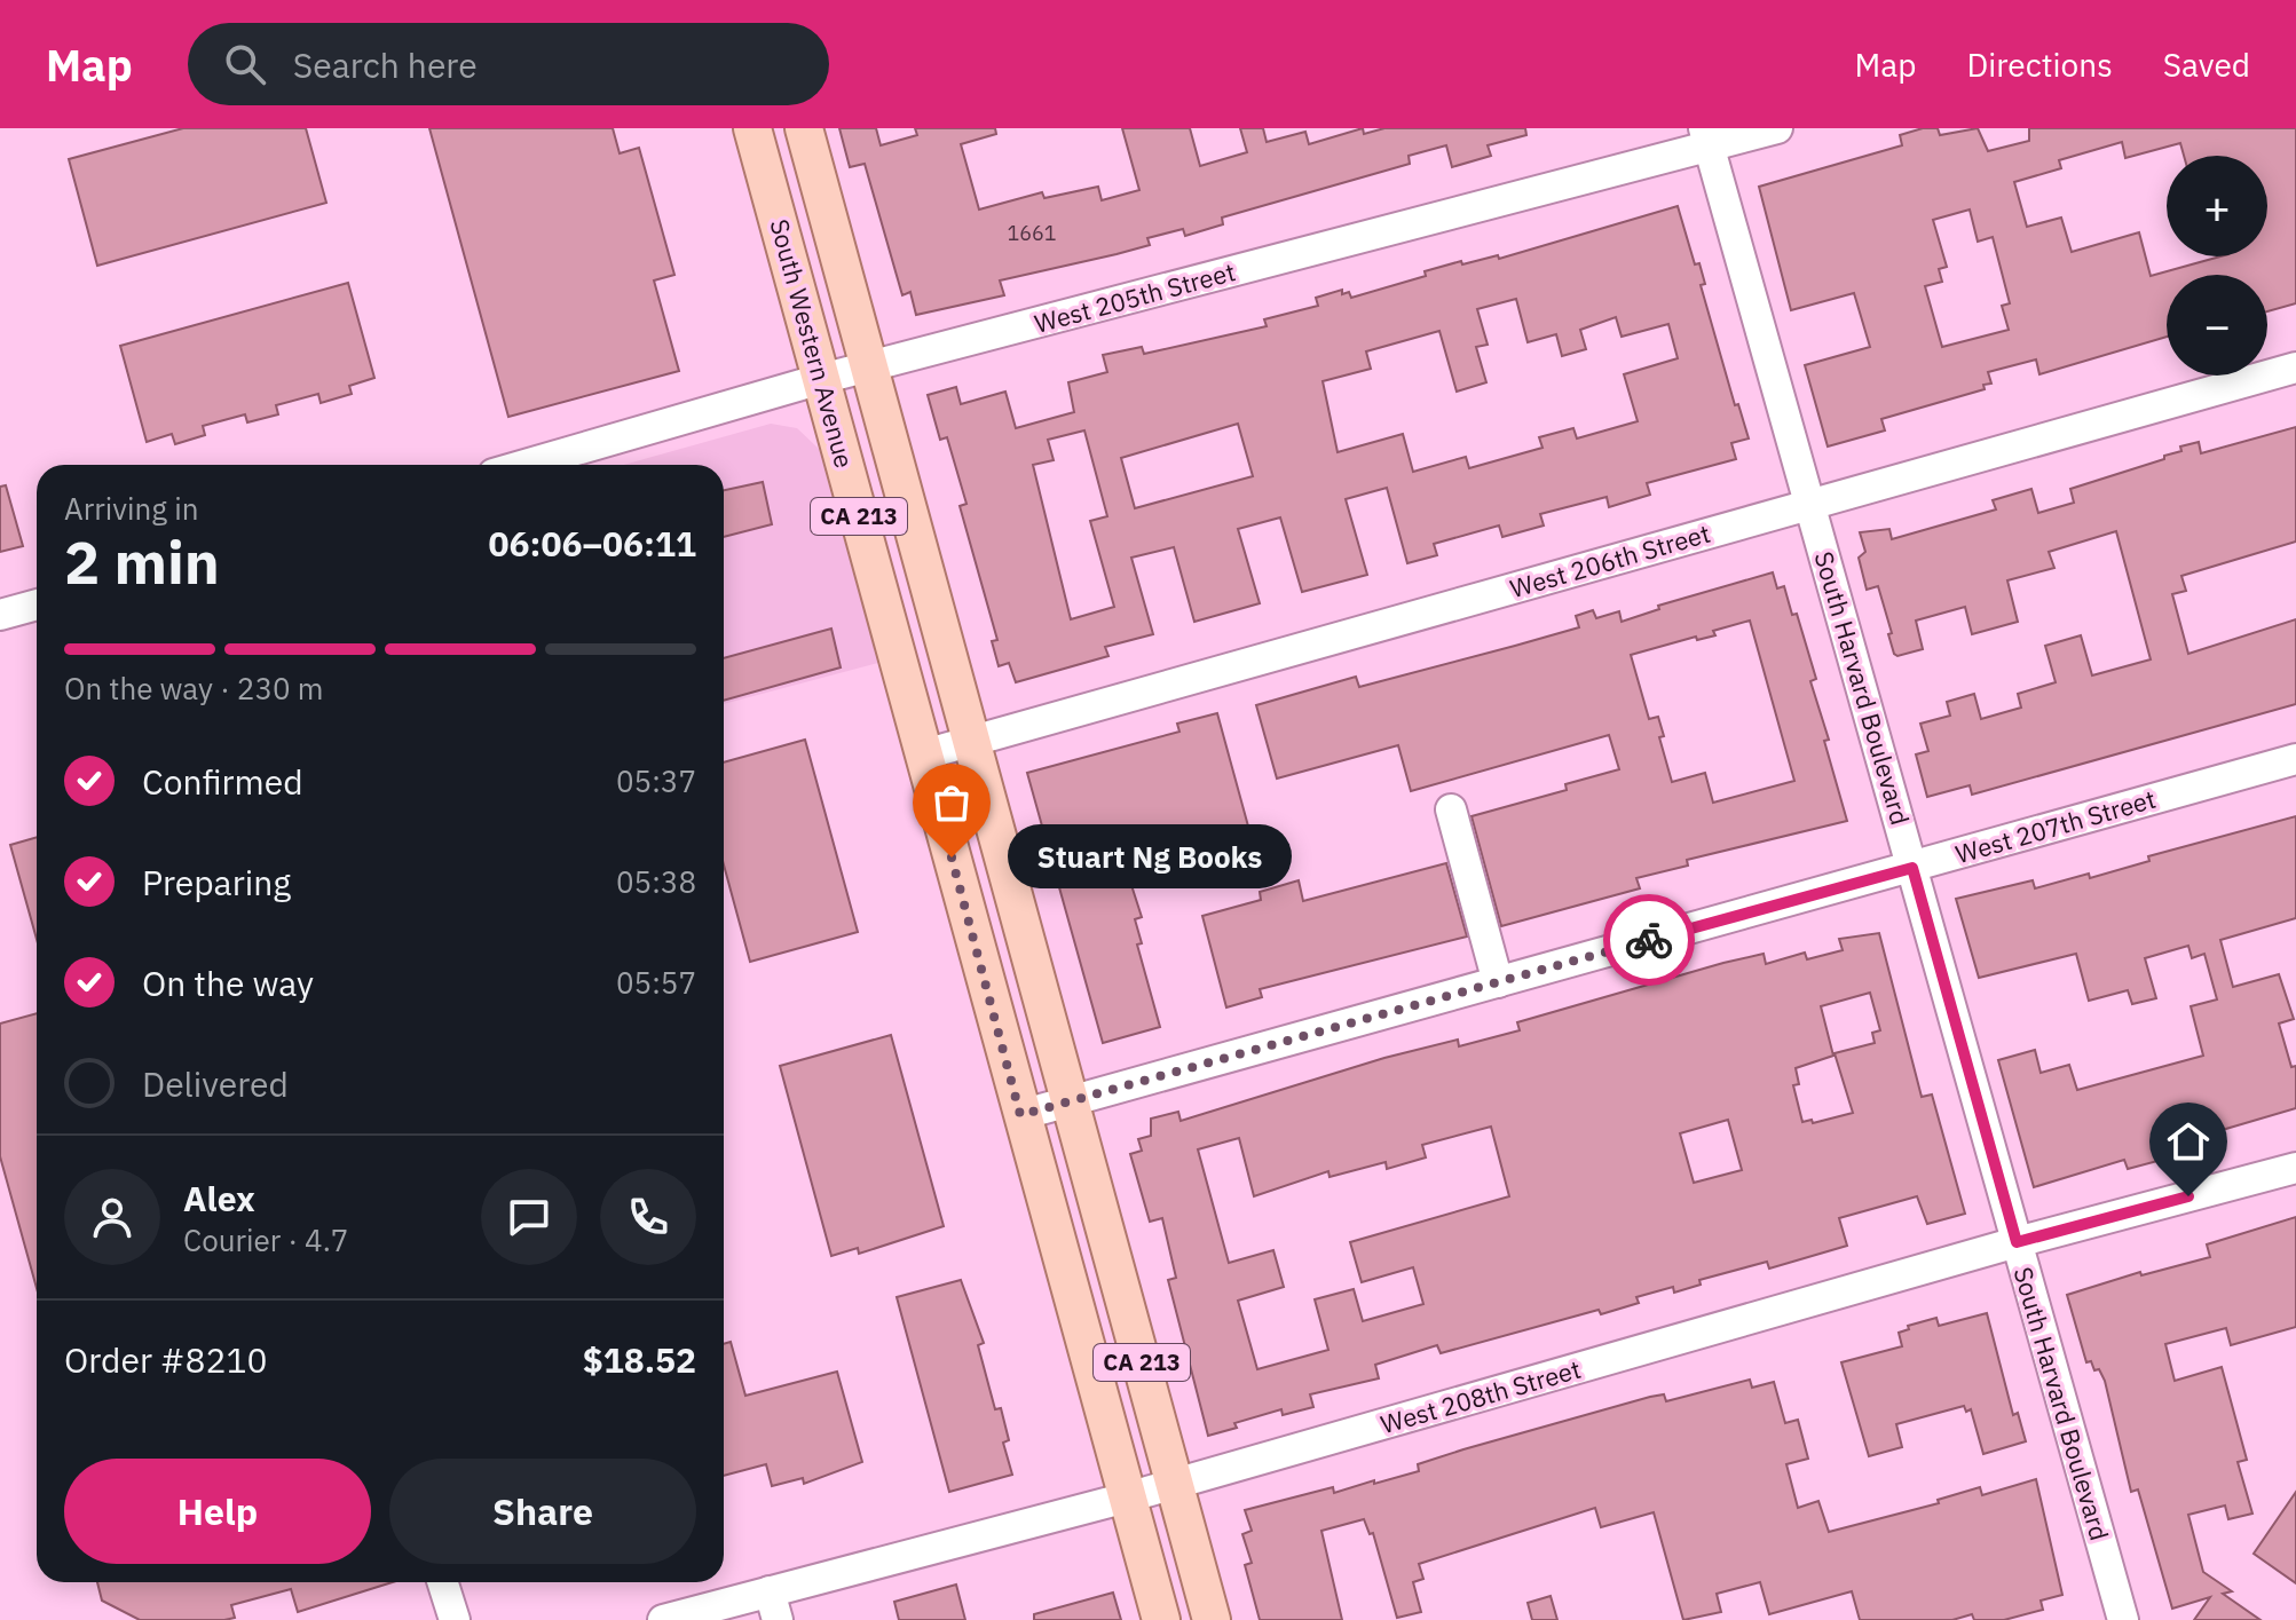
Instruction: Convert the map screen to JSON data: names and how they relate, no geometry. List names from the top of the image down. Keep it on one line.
{"streets":{"main road":["South Western Avenue","CA 213"],"street":["West 205th Street","West 206th Street","South Harvard Boulevard","West 207th Street","West 208th Street"]},"crossings":[["West 205th Street","South Western Avenue"],["West 205th Street","South Harvard Boulevard"],["South Western Avenue","West 206th Street"],["South Western Avenue","West 207th Street"],["South Western Avenue","West 208th Street"],["West 206th Street","South Harvard Boulevard"],["South Harvard Boulevard","West 207th Street"],["South Harvard Boulevard","West 208th Street"]],"places":["Stuart Ng Books"],"house_numbers":["1661"],"page":{"header":"Map","search":"Search here","nav":["Map","Directions","Saved"],"map_buttons":["+","−"],"heading":["2 min","Arriving in","06:06–06:11"],"panel":["Alex","Courier · 4.7","Order #8210","$18.52"],"bar":"On the way · 230 m","list":[["Confirmed","05:37"],["Preparing","05:38"],["On the way","05:57"],"Delivered"],"bubble":"Stuart Ng Books","buttons":["Help","Share"]}}
